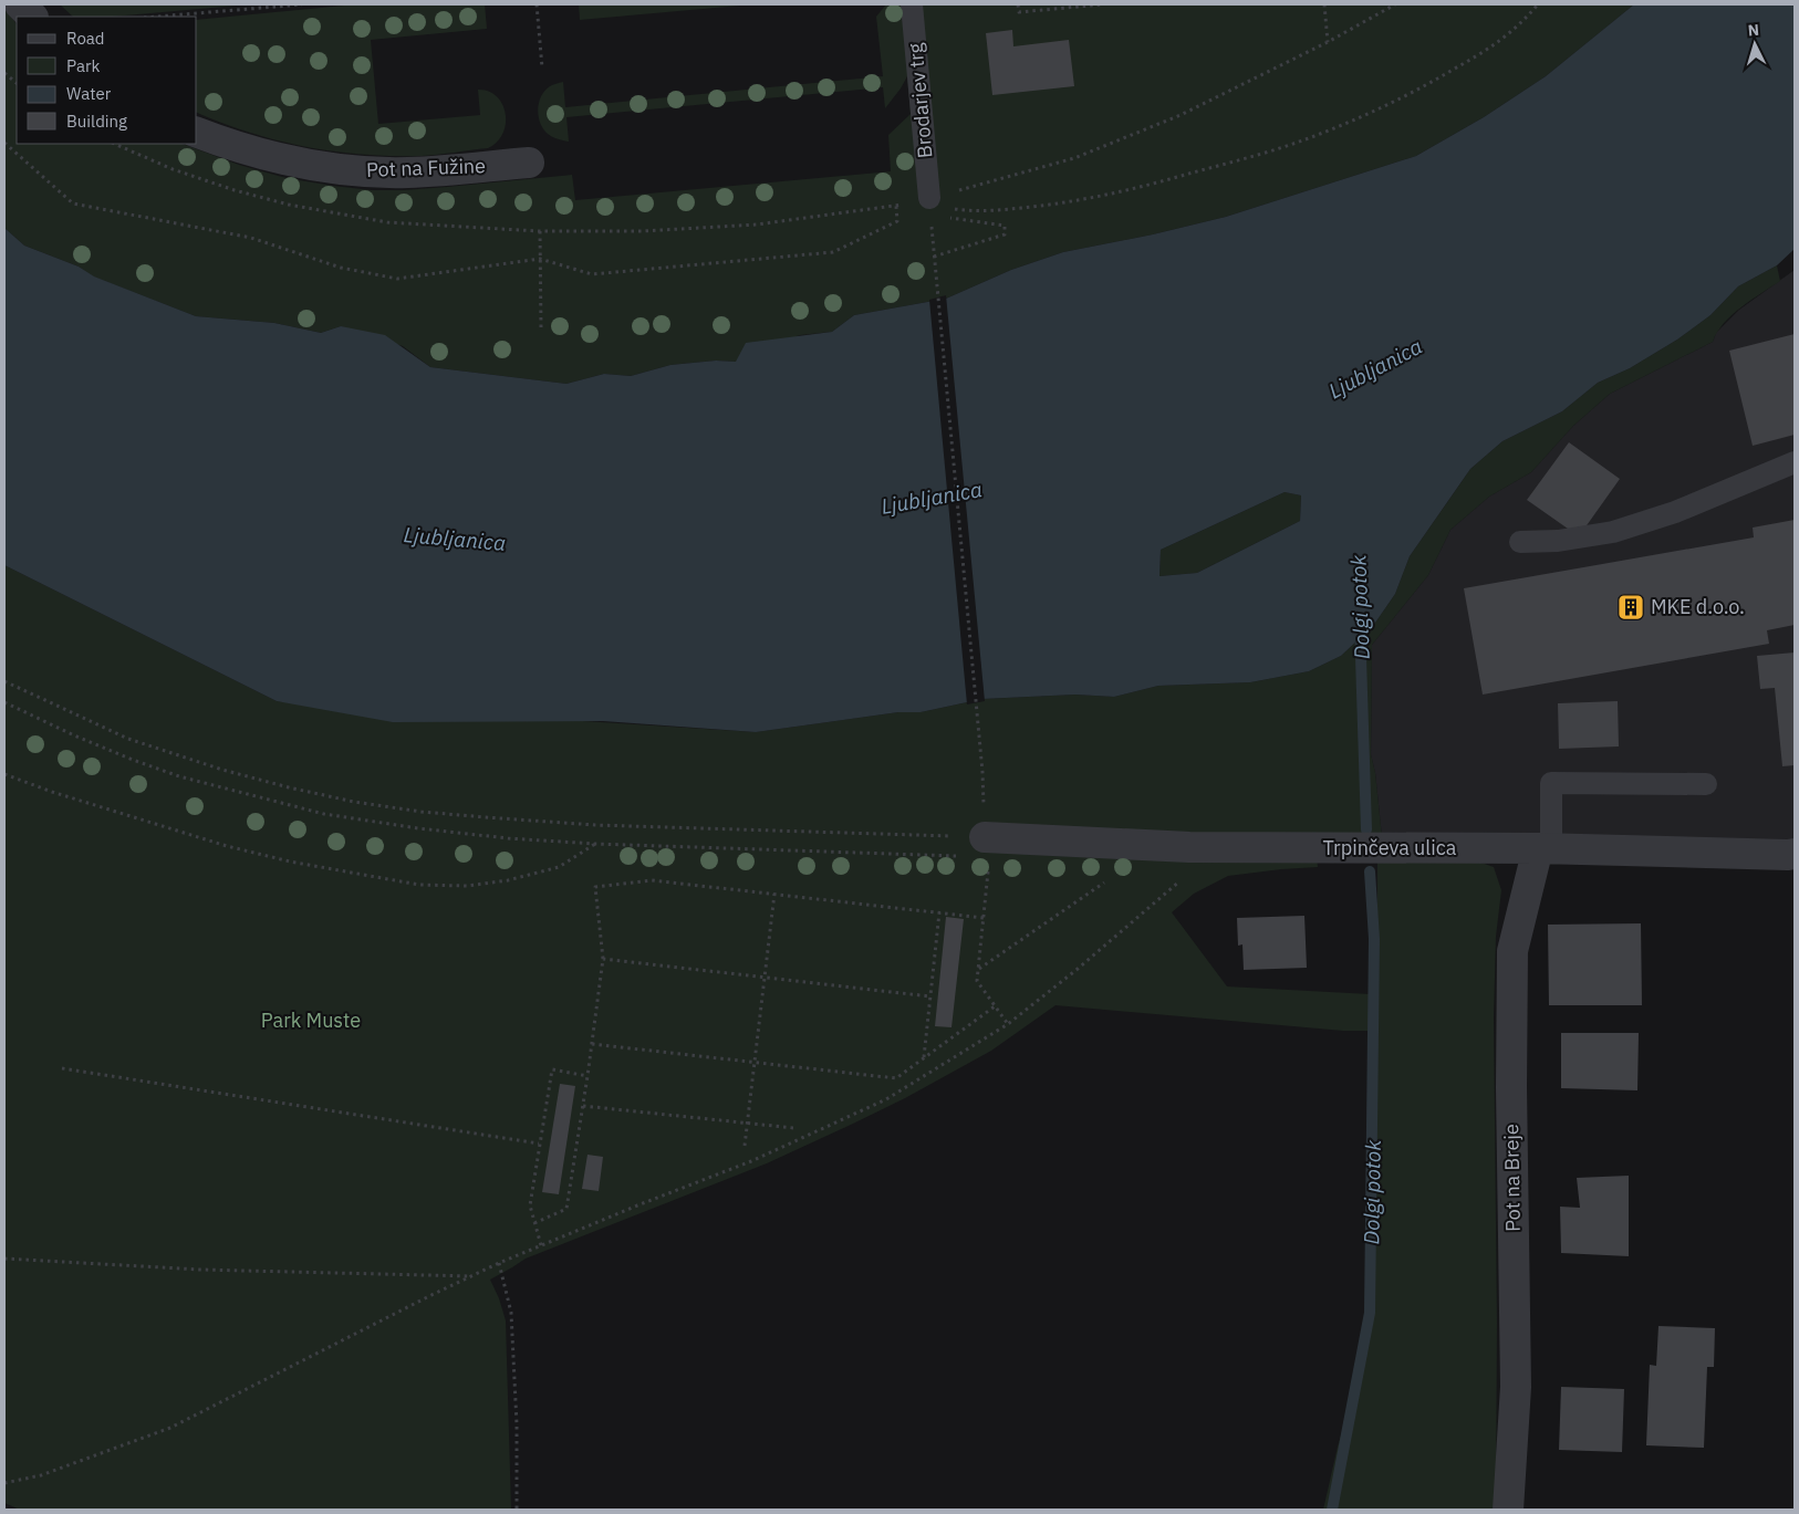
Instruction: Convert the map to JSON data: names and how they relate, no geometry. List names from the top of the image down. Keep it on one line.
{"streets":{"street":["Pot na Fužine","Trpinčeva ulica","Pot na Breje"],"lane":["Brodarjev trg"]},"crossings":[["Trpinčeva ulica","Pot na Breje"]],"water":["Ljubljanica","Dolgi potok"],"parks":["Park Muste"],"places":{"building":["MKE d.o.o."]},"legend":["Road","Park","Water","Building"],"north":"top"}
